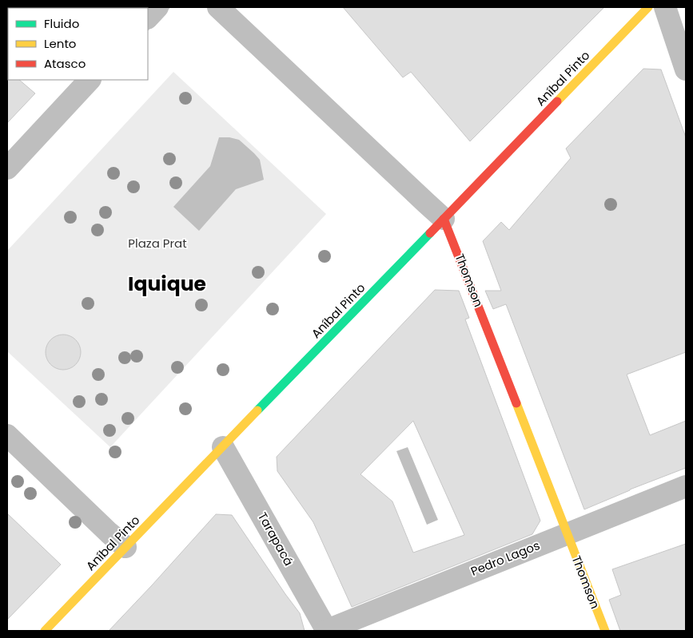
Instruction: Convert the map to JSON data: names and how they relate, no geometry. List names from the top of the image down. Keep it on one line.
{"streets":{"street":["Aníbal Pinto","Thomson","Tarapacá","Pedro Lagos"]},"crossings":[["Aníbal Pinto","Thomson"],["Aníbal Pinto","Tarapacá"],["Thomson","Pedro Lagos"],["Tarapacá","Pedro Lagos"]],"districts":["Iquique"],"parks":["Plaza Prat"],"legend":["Fluido","Lento","Atasco"]}
